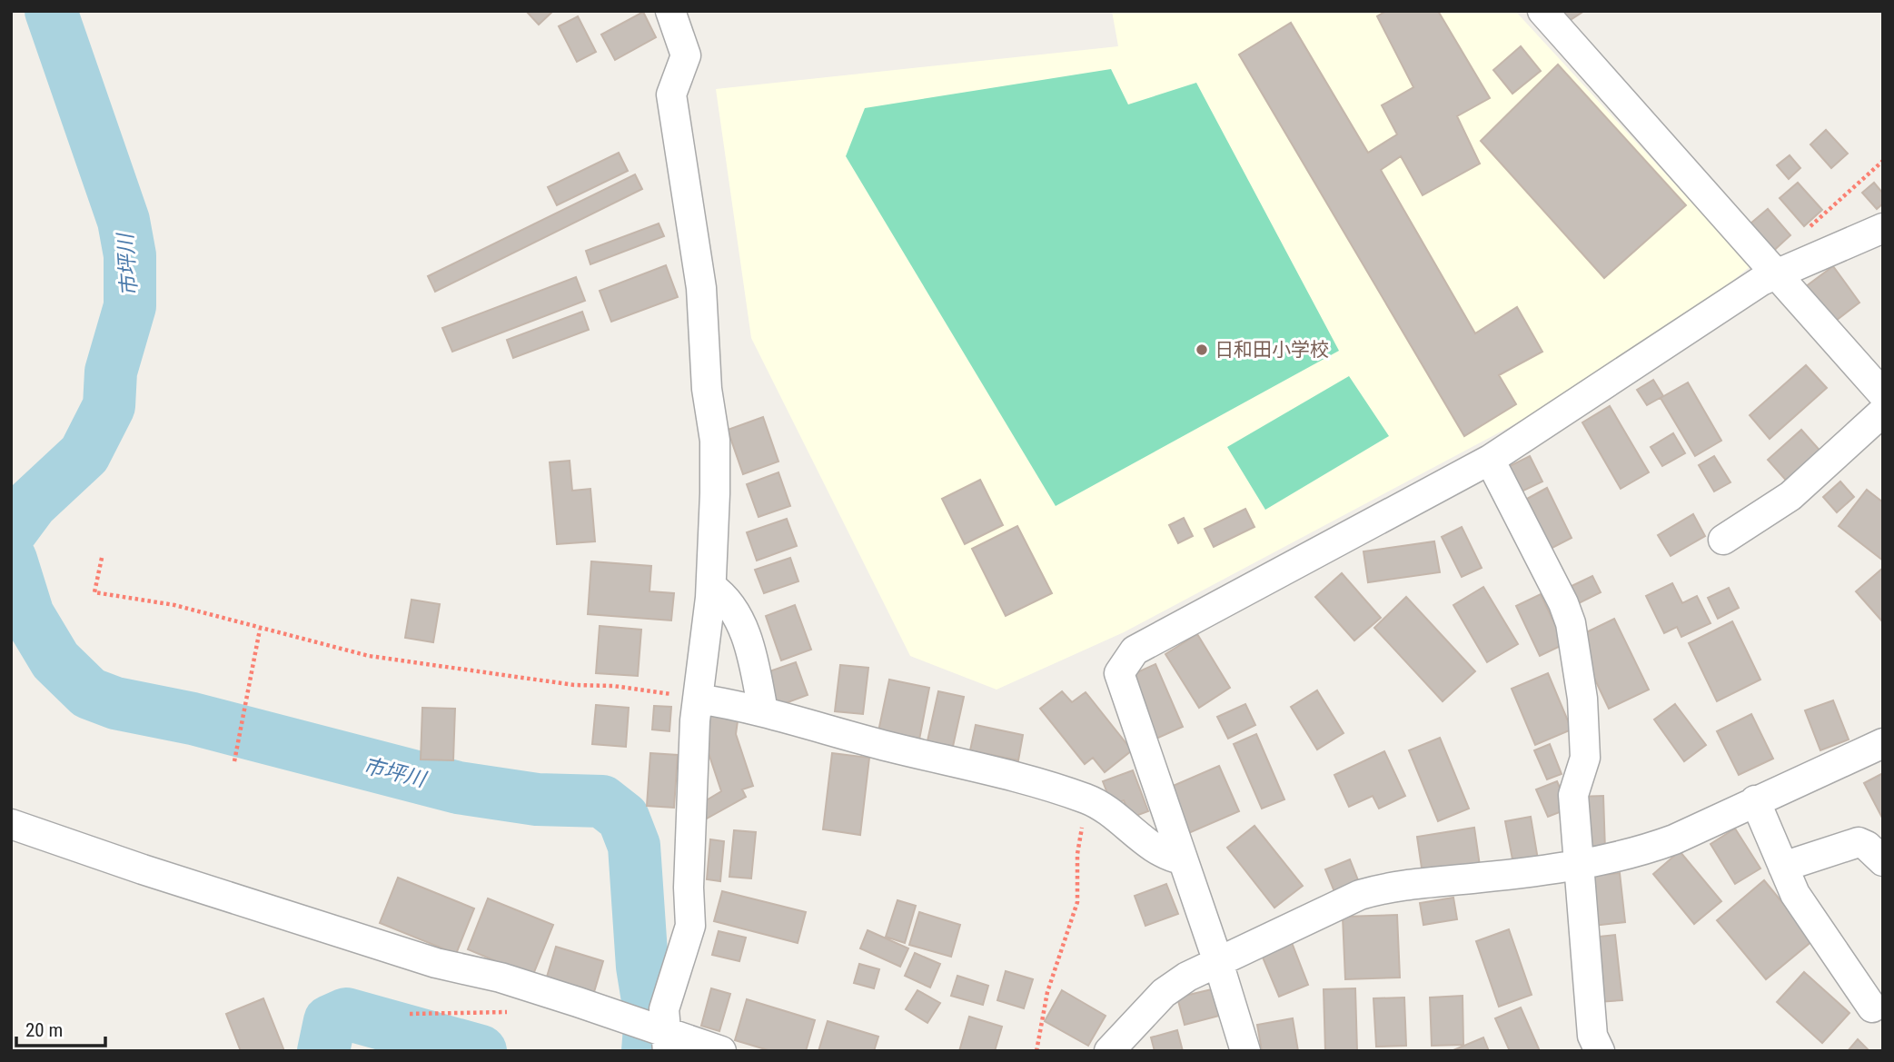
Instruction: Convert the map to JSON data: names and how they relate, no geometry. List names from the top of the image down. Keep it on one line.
{"water":["市坪川"],"places":["日和田小学校"],"scale_bar":"20 m"}
